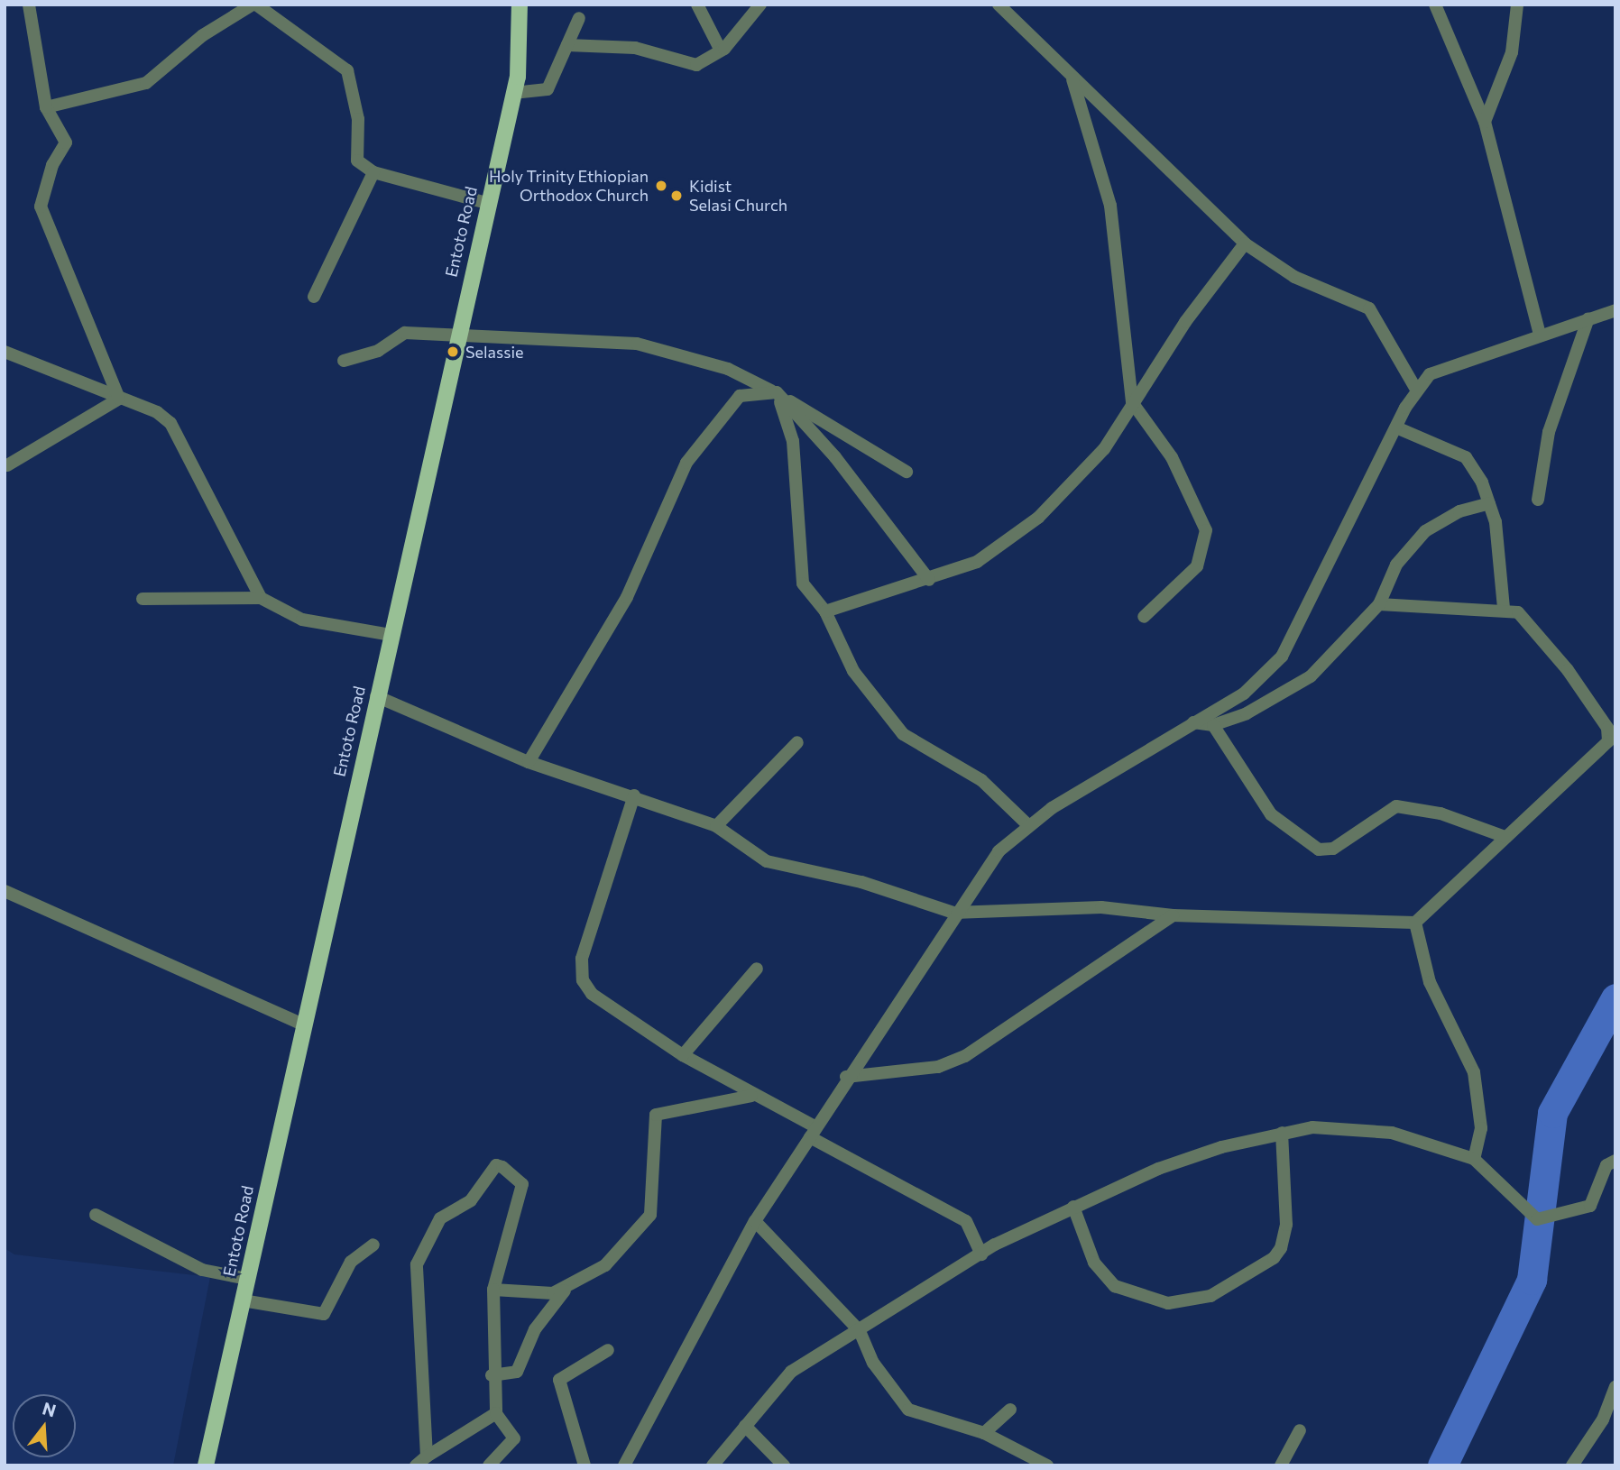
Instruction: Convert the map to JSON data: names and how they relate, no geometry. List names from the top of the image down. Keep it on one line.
{"streets":{"main road":["Entoto Road"]},"places":["Holy Trinity Ethiopian Orthodox Church","Kidist Selasi Church","Selassie"],"north":"top"}
